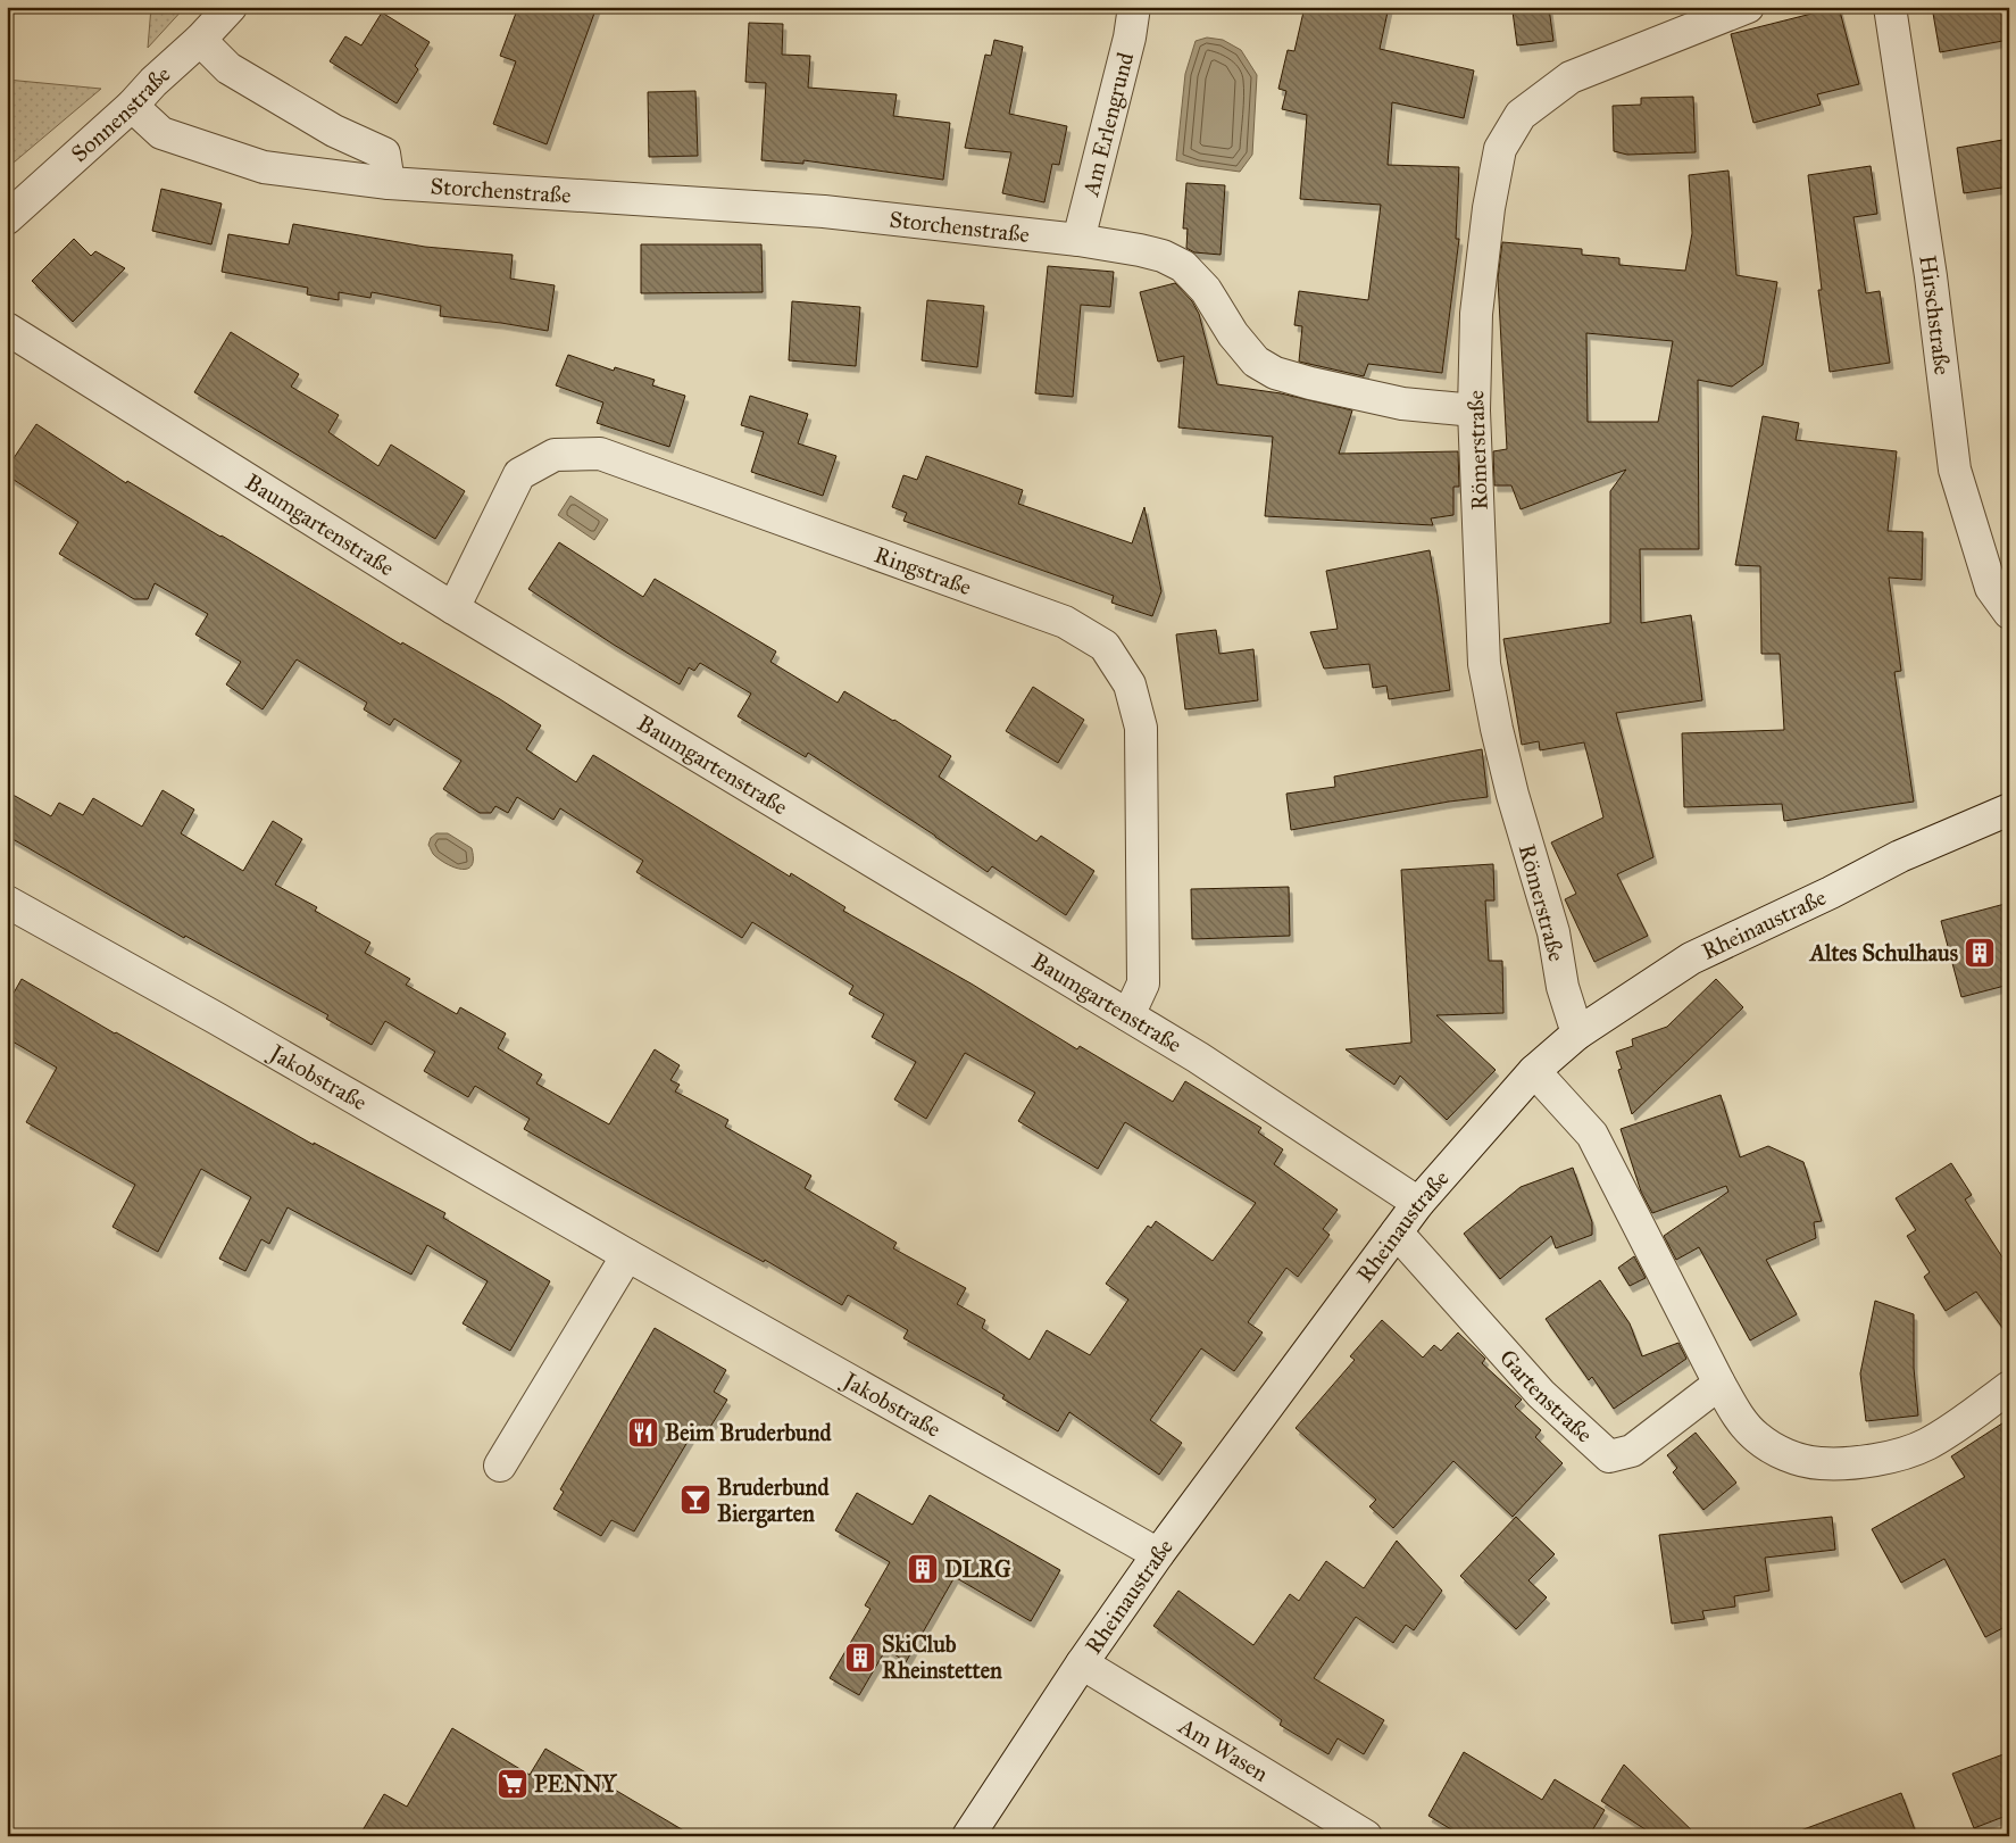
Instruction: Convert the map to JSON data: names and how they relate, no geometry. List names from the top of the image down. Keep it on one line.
{"streets":{"street":["Sonnenstraße","Am Erlengrund","Storchenstraße","Hirschstraße","Römerstraße","Baumgartenstraße","Ringstraße","Rheinaustraße","Jakobstraße","Gartenstraße","Am Wasen"]},"crossings":[["Sonnenstraße","Storchenstraße"],["Am Erlengrund","Storchenstraße"],["Storchenstraße","Römerstraße"],["Römerstraße","Rheinaustraße"],["Baumgartenstraße","Ringstraße"],["Baumgartenstraße","Rheinaustraße"],["Rheinaustraße","Jakobstraße"],["Rheinaustraße","Gartenstraße"],["Rheinaustraße","Am Wasen"]],"places":{"building":["Altes Schulhaus","DLRG","SkiClub Rheinstetten"],"restaurant":["Beim Bruderbund"],"bar":["Bruderbund Biergarten"],"supermarket":["PENNY"]}}
